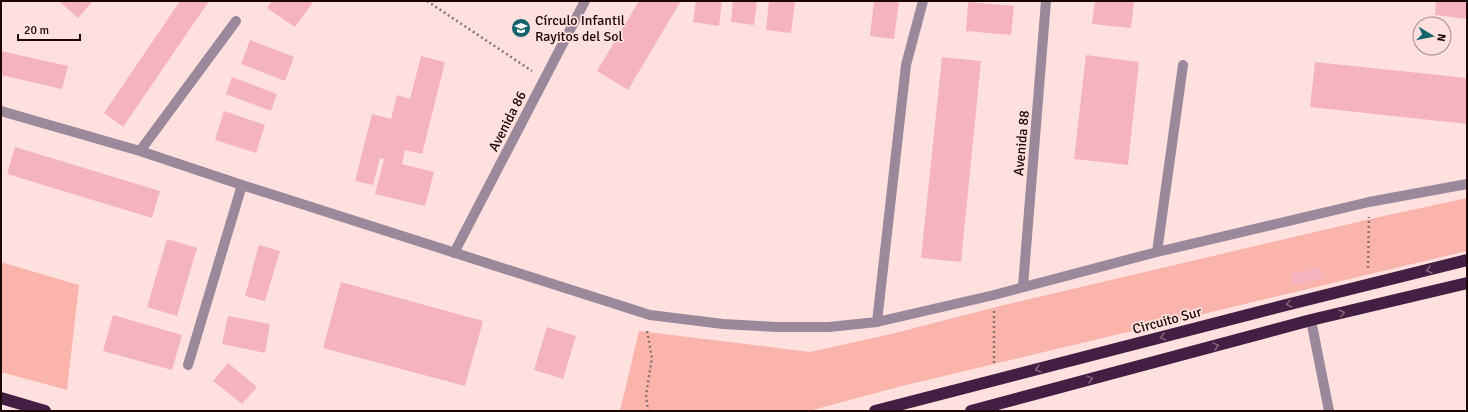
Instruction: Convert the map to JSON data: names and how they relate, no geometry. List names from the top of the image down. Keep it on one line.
{"streets":{"highway":["Circuito Sur"],"street":["Avenida 86","Avenida 88"]},"places":{"school or university":["Círculo Infantil Rayitos del Sol"]},"scale_bar":"20 m","north":"right"}
